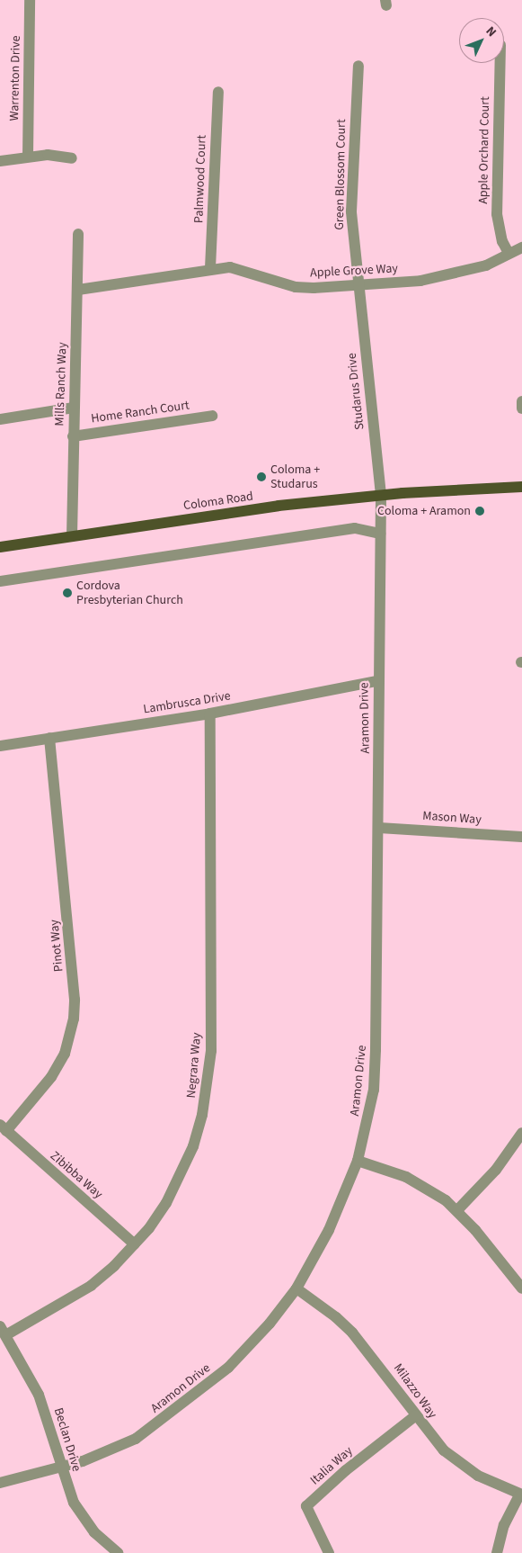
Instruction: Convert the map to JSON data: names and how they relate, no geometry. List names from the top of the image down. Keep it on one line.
{"streets":{"main road":["Coloma Road"],"street":["Warrenton Drive","Apple Orchard Court","Green Blossom Court","Palmwood Court","Apple Grove Way","Mills Ranch Way","Studarus Drive","Home Ranch Court","Lambrusca Drive","Aramon Drive","Mason Way","Pinot Way","Negrara Way","Zibibba Way","Milazzo Way","Beclan Drive","Italia Way"]},"crossings":[["Apple Orchard Court","Apple Grove Way"],["Green Blossom Court","Apple Grove Way"],["Green Blossom Court","Studarus Drive"],["Palmwood Court","Apple Grove Way"],["Apple Grove Way","Mills Ranch Way"],["Apple Grove Way","Studarus Drive"],["Mills Ranch Way","Home Ranch Court"],["Mills Ranch Way","Coloma Road"],["Studarus Drive","Coloma Road"],["Studarus Drive","Aramon Drive"],["Coloma Road","Aramon Drive"],["Lambrusca Drive","Aramon Drive"],["Lambrusca Drive","Pinot Way"],["Lambrusca Drive","Negrara Way"],["Aramon Drive","Mason Way"],["Aramon Drive","Milazzo Way"],["Aramon Drive","Beclan Drive"],["Pinot Way","Zibibba Way"],["Negrara Way","Zibibba Way"],["Negrara Way","Beclan Drive"],["Milazzo Way","Italia Way"]],"places":["Coloma + Studarus","Coloma + Aramon","Cordova Presbyterian Church"],"north":"top right"}
